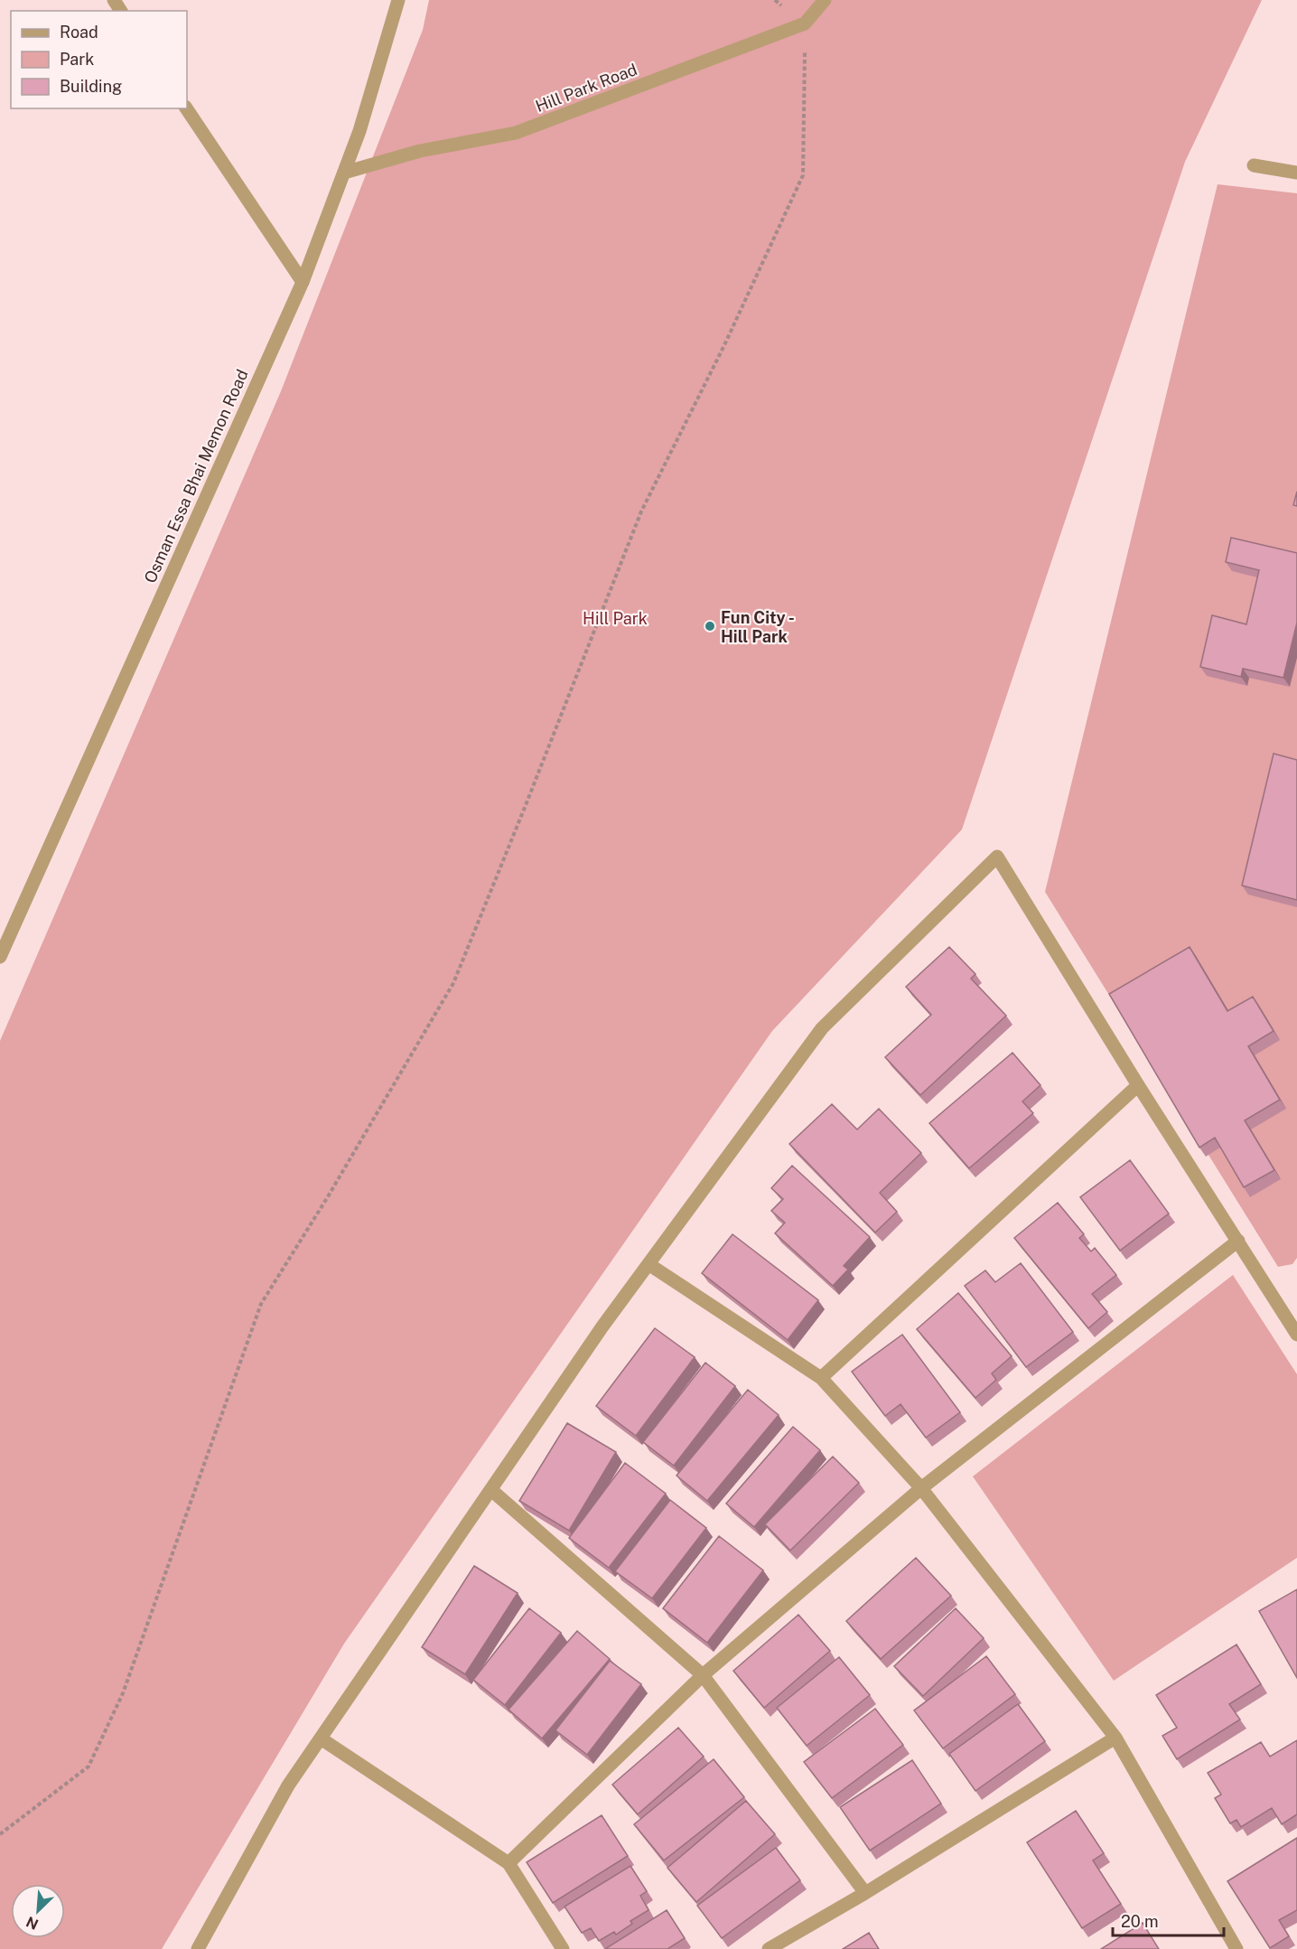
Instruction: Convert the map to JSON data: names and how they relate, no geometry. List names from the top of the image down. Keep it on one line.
{"streets":{"street":["Hill Park Road","Osman Essa Bhai Memon Road"]},"crossings":[["Hill Park Road","Osman Essa Bhai Memon Road"]],"parks":["Hill Park"],"places":["Fun City - Hill Park"],"legend":["Road","Park","Building"],"scale_bar":"20 m","north":"bottom left"}
